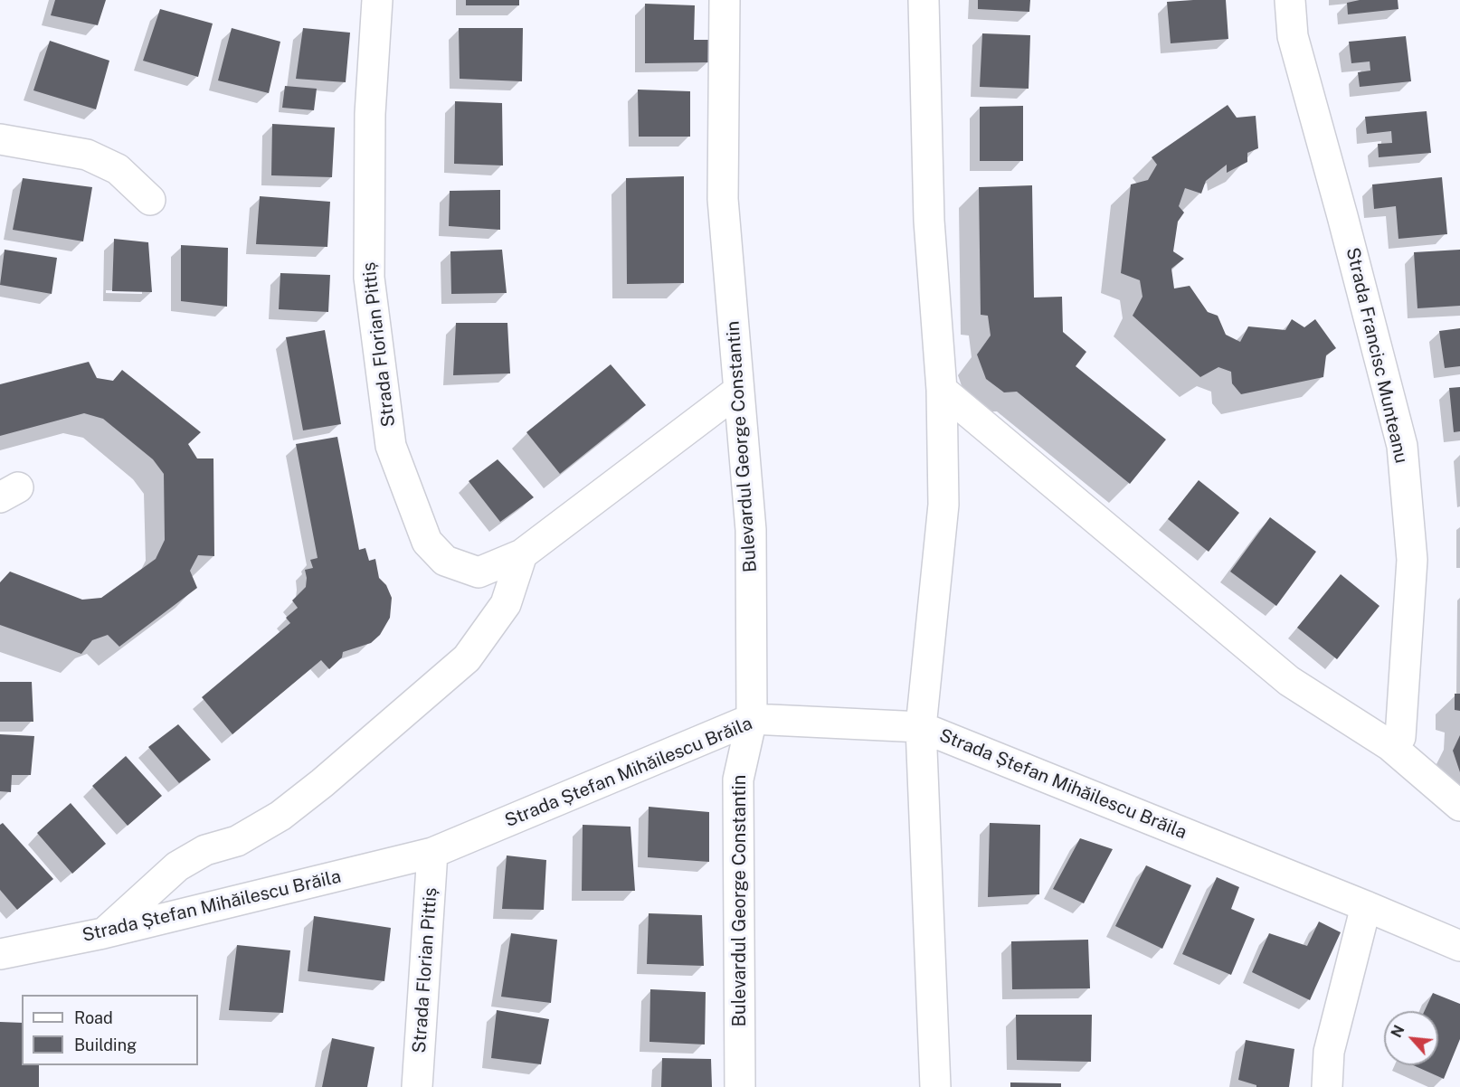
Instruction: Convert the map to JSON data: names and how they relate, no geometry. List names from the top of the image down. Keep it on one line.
{"streets":{"street":["Strada Florian Pittiș","Strada Francisc Munteanu","Bulevardul George Constantin","Strada Ștefan Mihăilescu Brăila"]},"crossings":[["Strada Florian Pittiș","Bulevardul George Constantin"],["Strada Florian Pittiș","Strada Ștefan Mihăilescu Brăila"],["Bulevardul George Constantin","Strada Ștefan Mihăilescu Brăila"]],"legend":["Road","Building"],"north":"top left"}
